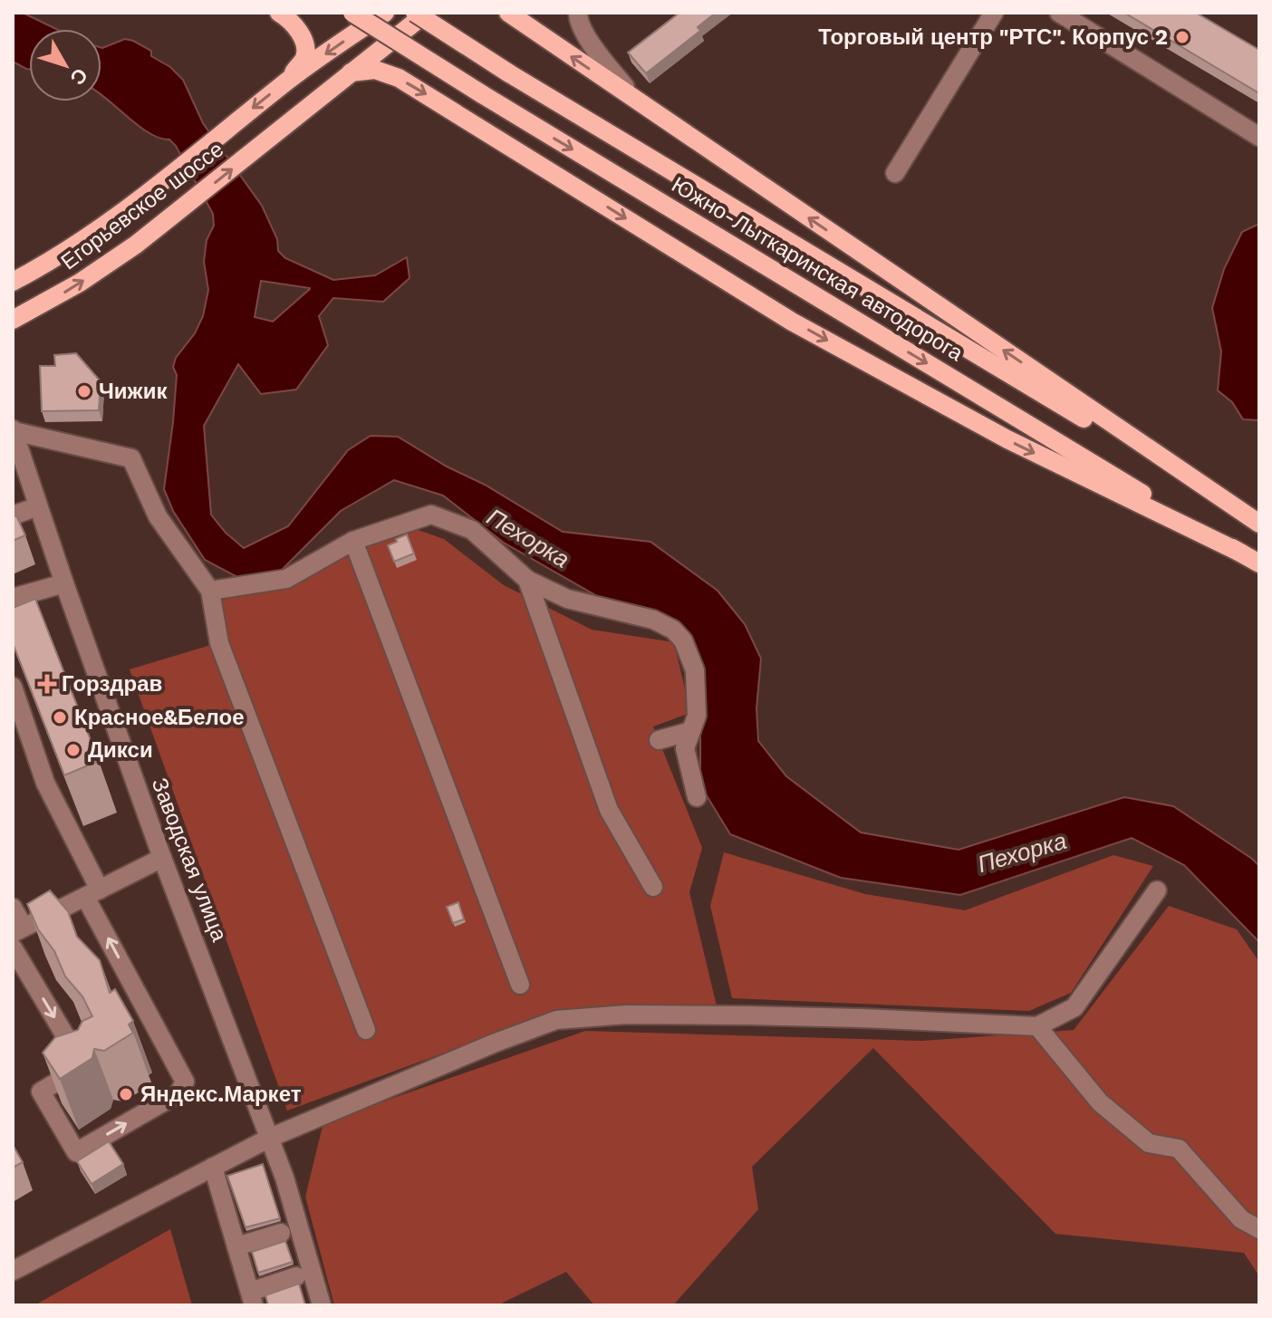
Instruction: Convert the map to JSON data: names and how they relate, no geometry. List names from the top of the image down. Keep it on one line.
{"streets":{"main road":["Егорьевское шоссе","Южно-Лыткаринская автодорога"],"street":["Заводская улица"]},"water":["Пехорка"],"places":{"other":["Торговый центр \"РТС\". Корпус 2","Чижик","Красное&Белое","Дикси","Яндекс.Маркет"],"health":["Горздрав"]},"north":"bottom right"}
